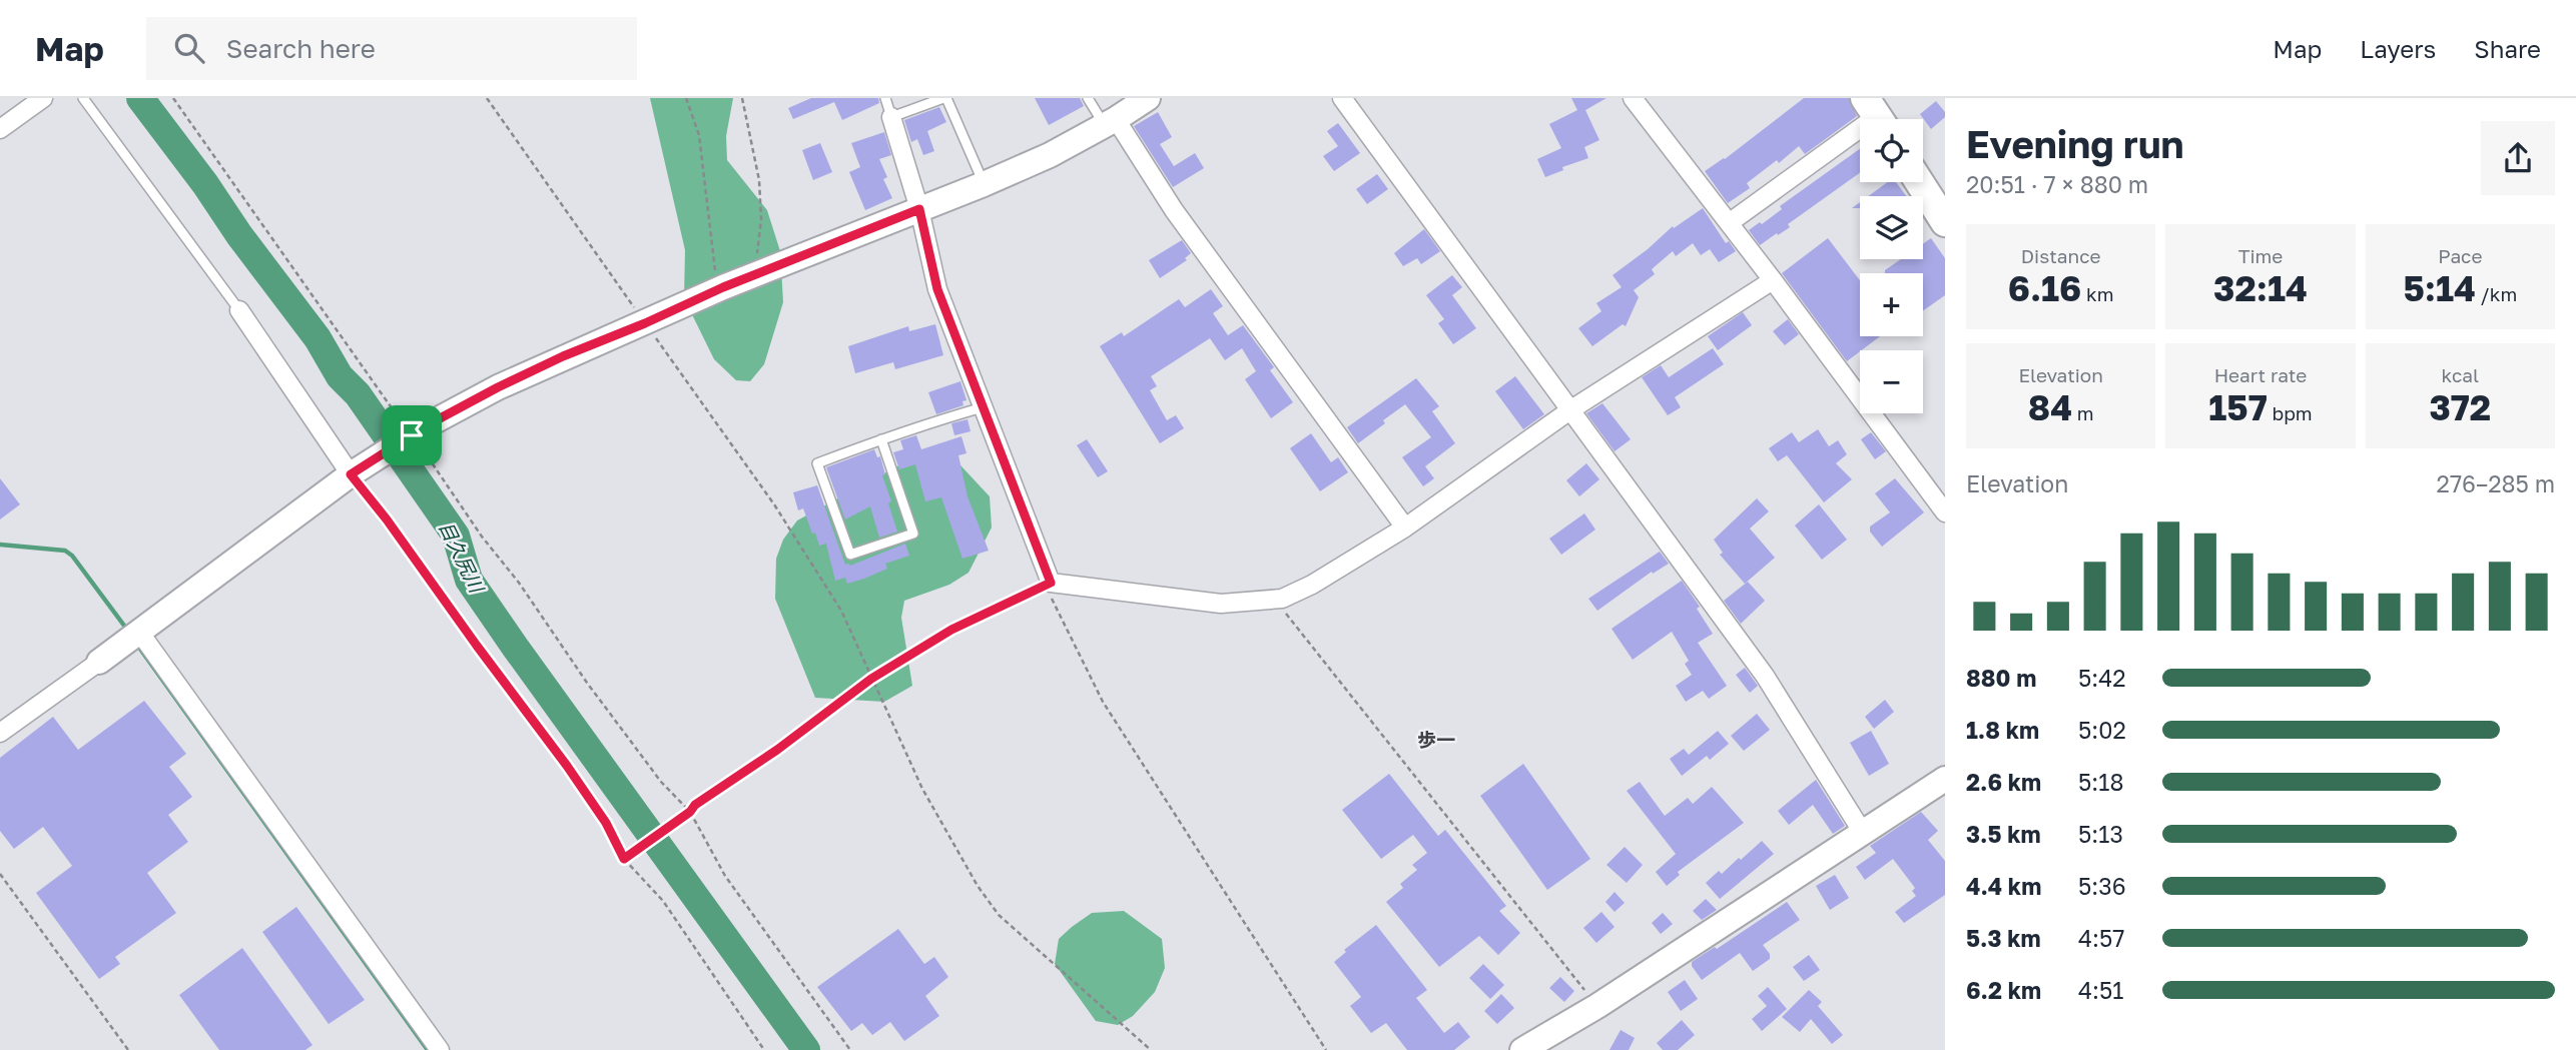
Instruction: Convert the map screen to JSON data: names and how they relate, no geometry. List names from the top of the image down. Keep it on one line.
{"districts":["歩一"],"water":["目久尻川"],"page":{"header":"Map","search":"Search here","nav":["Map","Layers","Share"],"heading":["Evening run","20:51 · 7 × 880 m"],"map_buttons":["+","−"],"stats":[["Distance","6.16 km"],["Time","32:14"],["Pace","5:14 /km"],["Elevation","84 m"],["Heart rate","157 bpm"],["kcal","372"]],"chart":["Elevation","276–285 m"],"list":[{"name":"880 m","note":"5:42"},{"name":"1.8 km","note":"5:02"},{"name":"2.6 km","note":"5:18"},{"name":"3.5 km","note":"5:13"},{"name":"4.4 km","note":"5:36"},{"name":"5.3 km","note":"4:57"},{"name":"6.2 km","note":"4:51"}]}}
